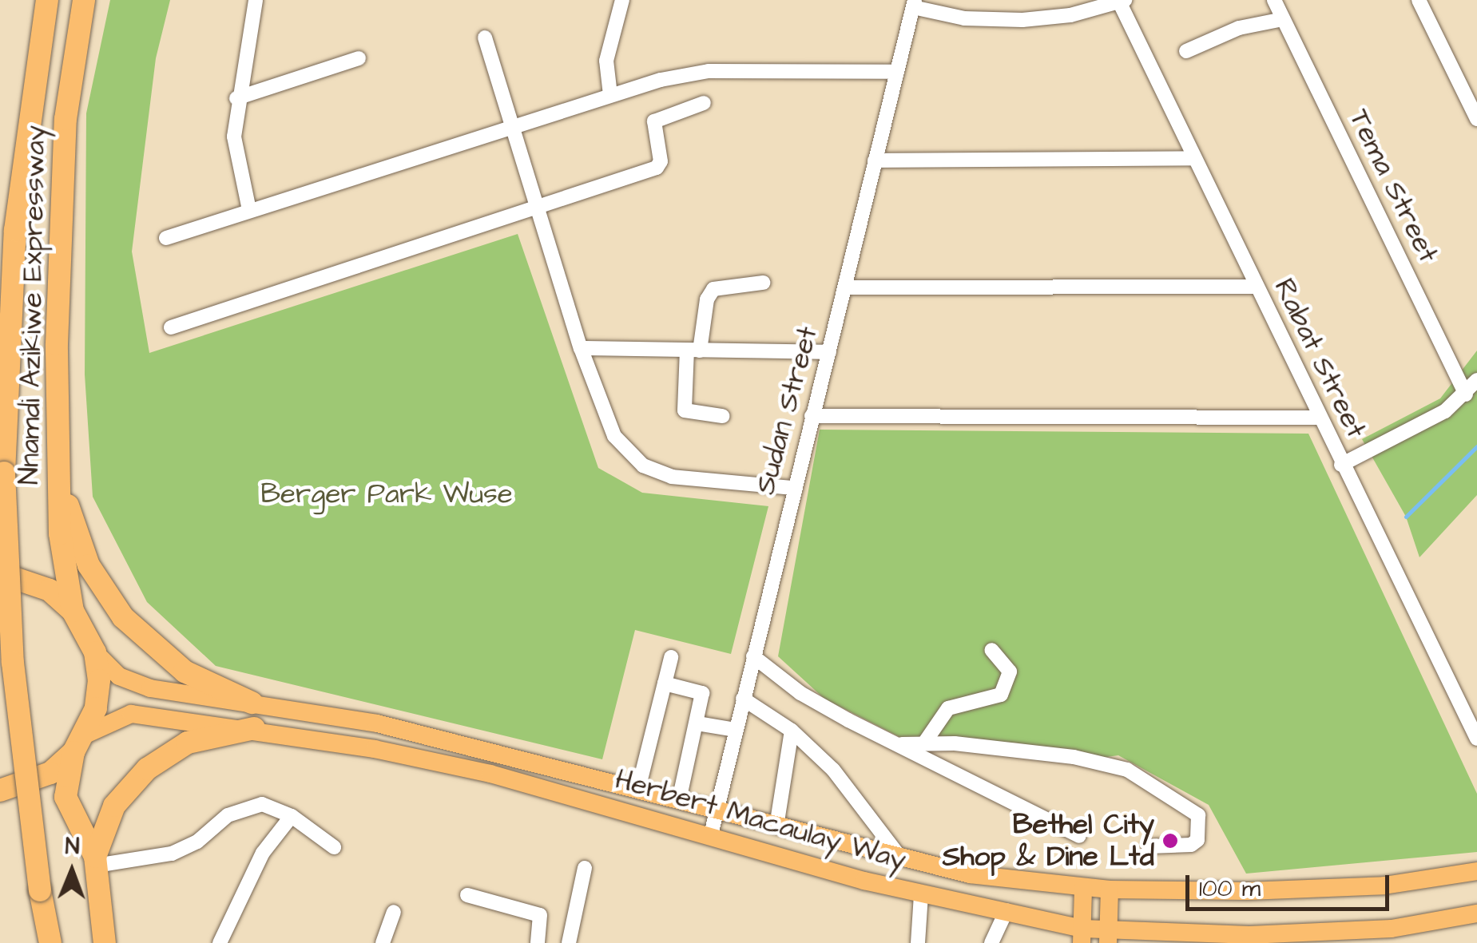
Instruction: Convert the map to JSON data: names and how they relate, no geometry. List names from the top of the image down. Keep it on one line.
{"streets":{"highway":["Nnamdi Azikiwe Expressway"],"main road":["Herbert Macaulay Way"],"street":["Tema Street","Rabat Street","Sudan Street"]},"crossings":[["Sudan Street","Herbert Macaulay Way"]],"parks":["Berger Park Wuse"],"places":["Bethel City Shop & Dine Ltd"],"scale_bar":"100 m","north":"top"}
